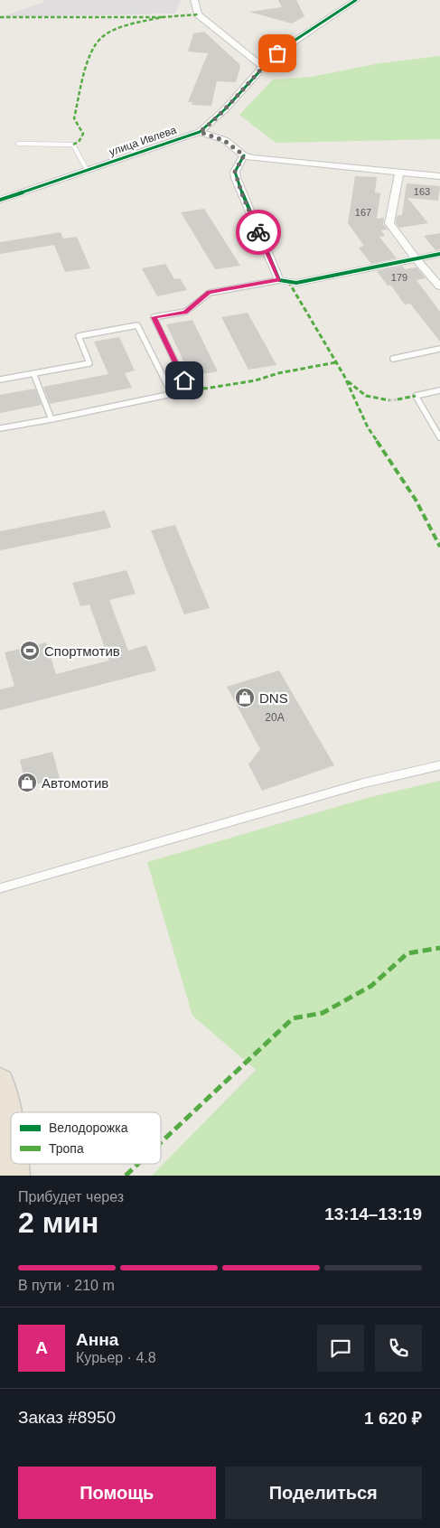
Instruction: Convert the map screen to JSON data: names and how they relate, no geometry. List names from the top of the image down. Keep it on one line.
{"streets":{"street":["улица Ивлева"]},"places":{"sports":["Спортмотив"],"shop":["DNS","Автомотив"]},"house_numbers":["163","167","179","20А"],"legend":["Велодорожка","Тропа"],"page":{"heading":["2 мин","Прибудет через","13:14–13:19"],"panel":["Анна","Курьер · 4.8","Заказ #8950","1 620 ₽"],"bar":"В пути · 210 m","round":"А","buttons":["Помощь","Поделиться"]}}
